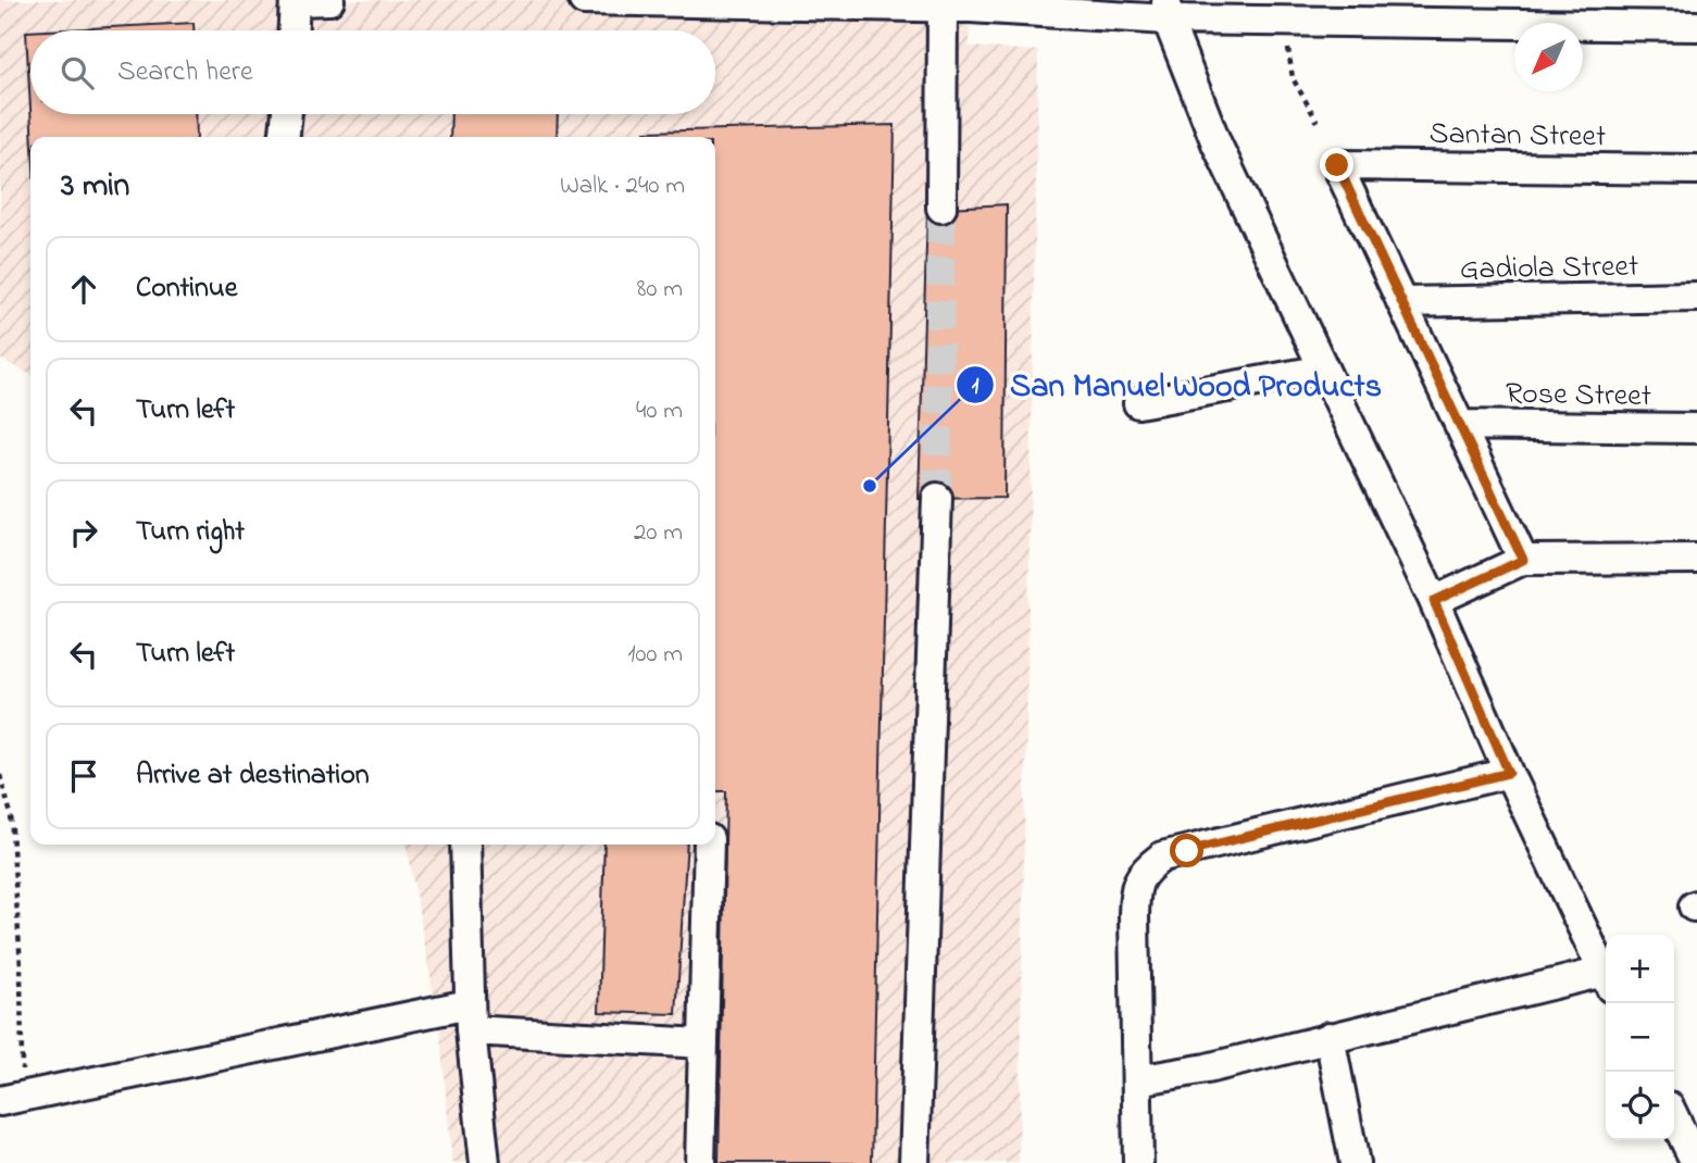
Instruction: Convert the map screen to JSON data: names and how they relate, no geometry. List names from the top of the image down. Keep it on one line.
{"streets":{"street":["Santan Street","Gadiola Street","Rose Street"]},"crossings":[["Santan Street","Gadiola Street"]],"places":["San Manuel Wood Products"],"north":"bottom left","page":{"search":"Search here","heading":["3 min","Walk · 240 m"],"list":[["Continue","80 m"],["Turn left","40 m"],["Turn right","20 m"],["Turn left","100 m"],"Arrive at destination"],"map_buttons":["+","−"]}}
